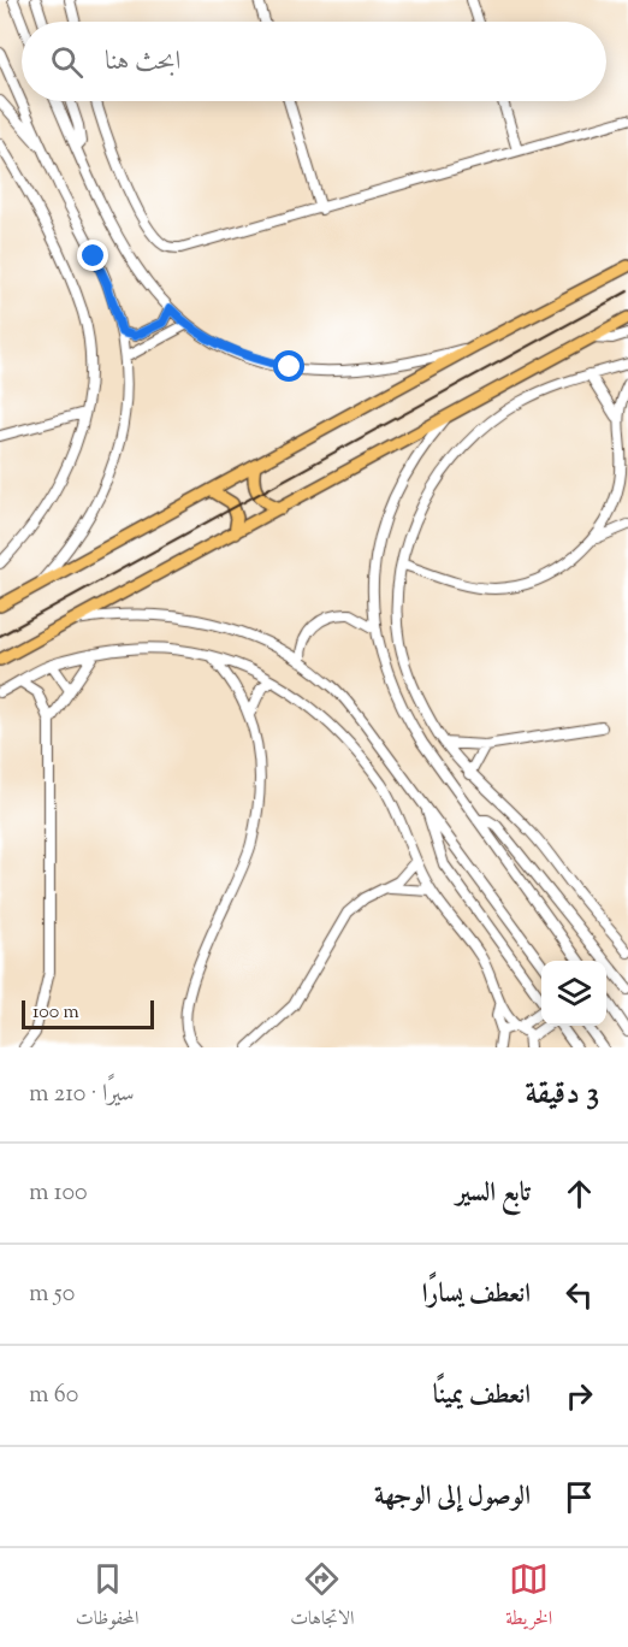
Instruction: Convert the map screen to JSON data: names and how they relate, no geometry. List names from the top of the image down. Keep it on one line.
{"scale_bar":"100 m","page":{"search":"ابحث هنا","scale":"100 m","heading":["3 دقيقة","سيرًا · 210 m"],"list":[["تابع السير","100 m"],["انعطف يسارًا","50 m"],["انعطف يمينًا","60 m"],"الوصول إلى الوجهة"],"nav":["الخريطة","الاتجاهات","المحفوظات"]}}
